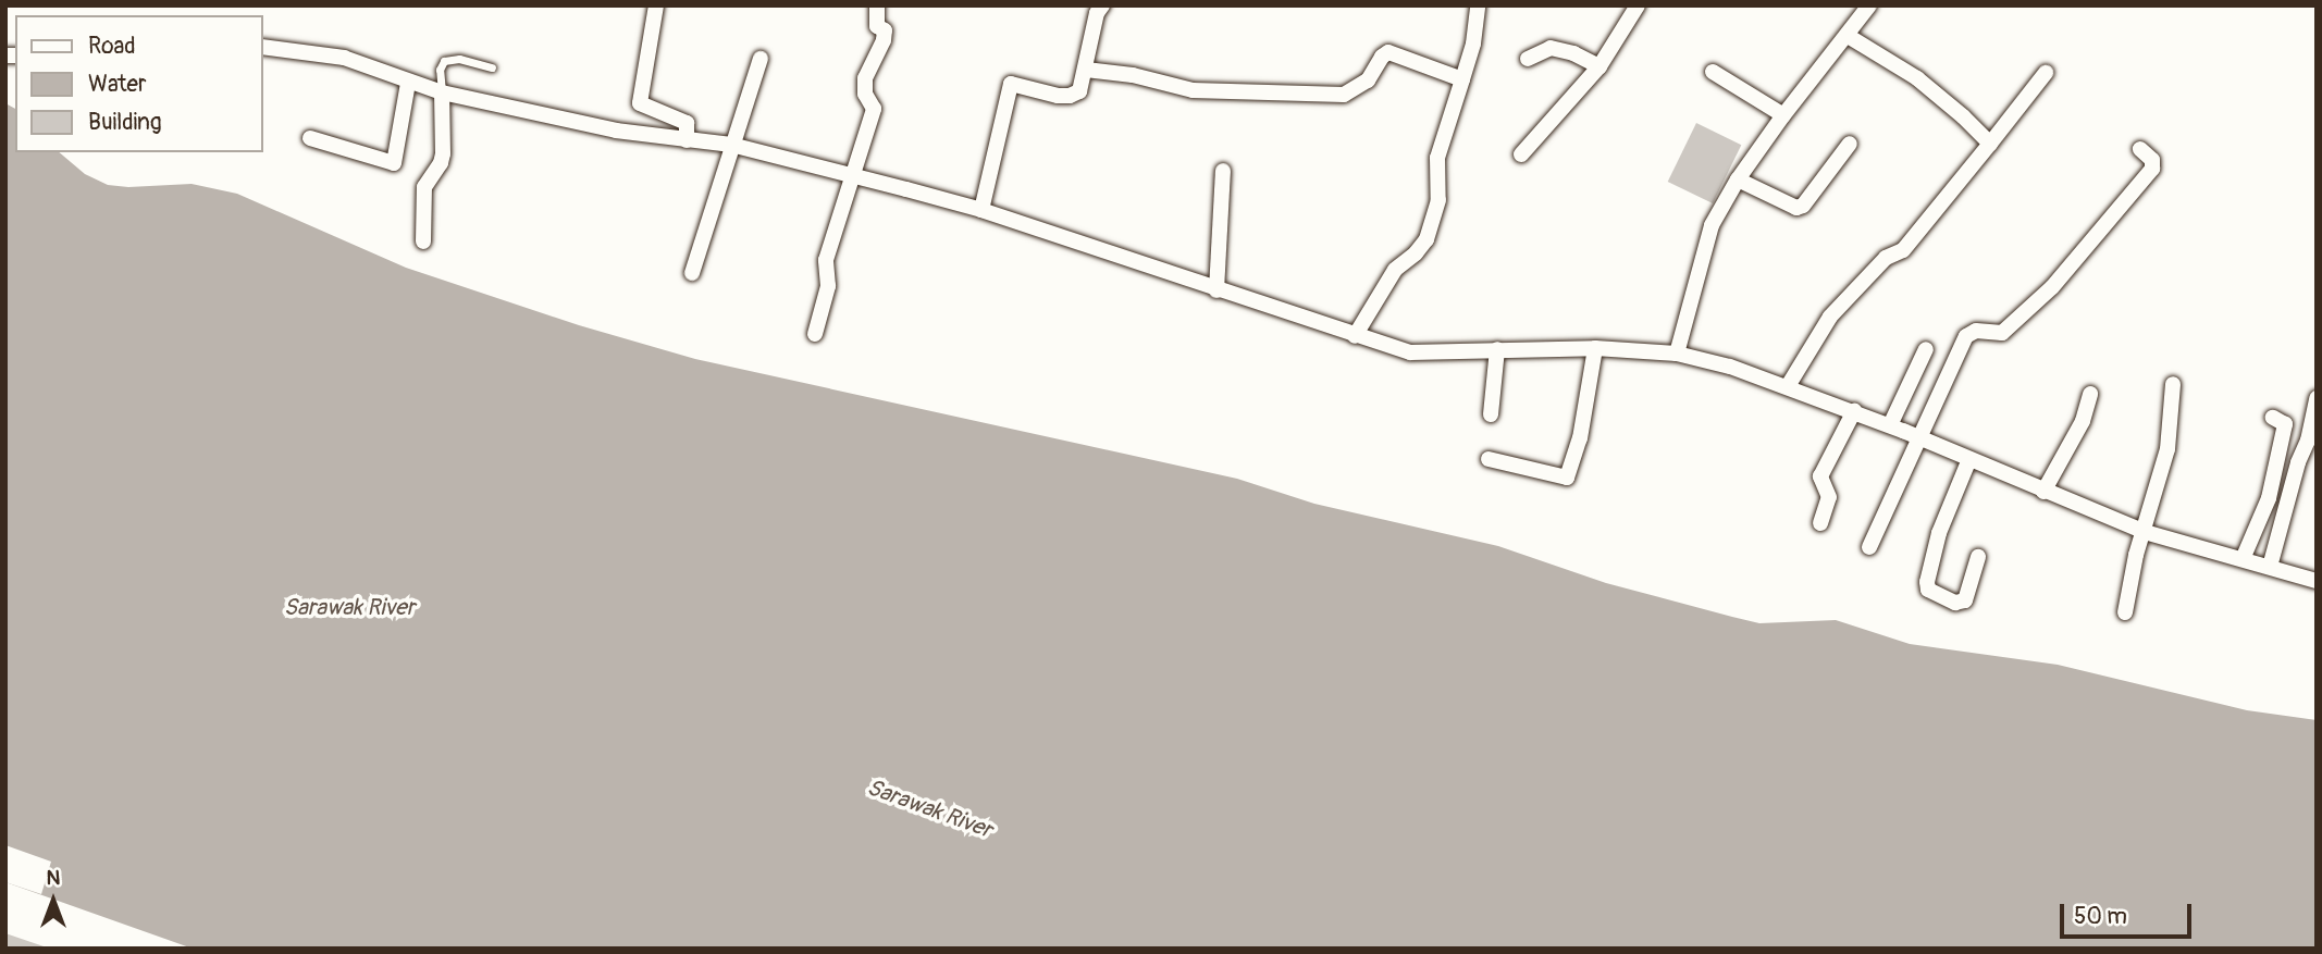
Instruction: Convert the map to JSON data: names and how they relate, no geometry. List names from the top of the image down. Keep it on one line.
{"water":["Sarawak River"],"legend":["Road","Water","Building"],"scale_bar":"50 m","north":"top"}
